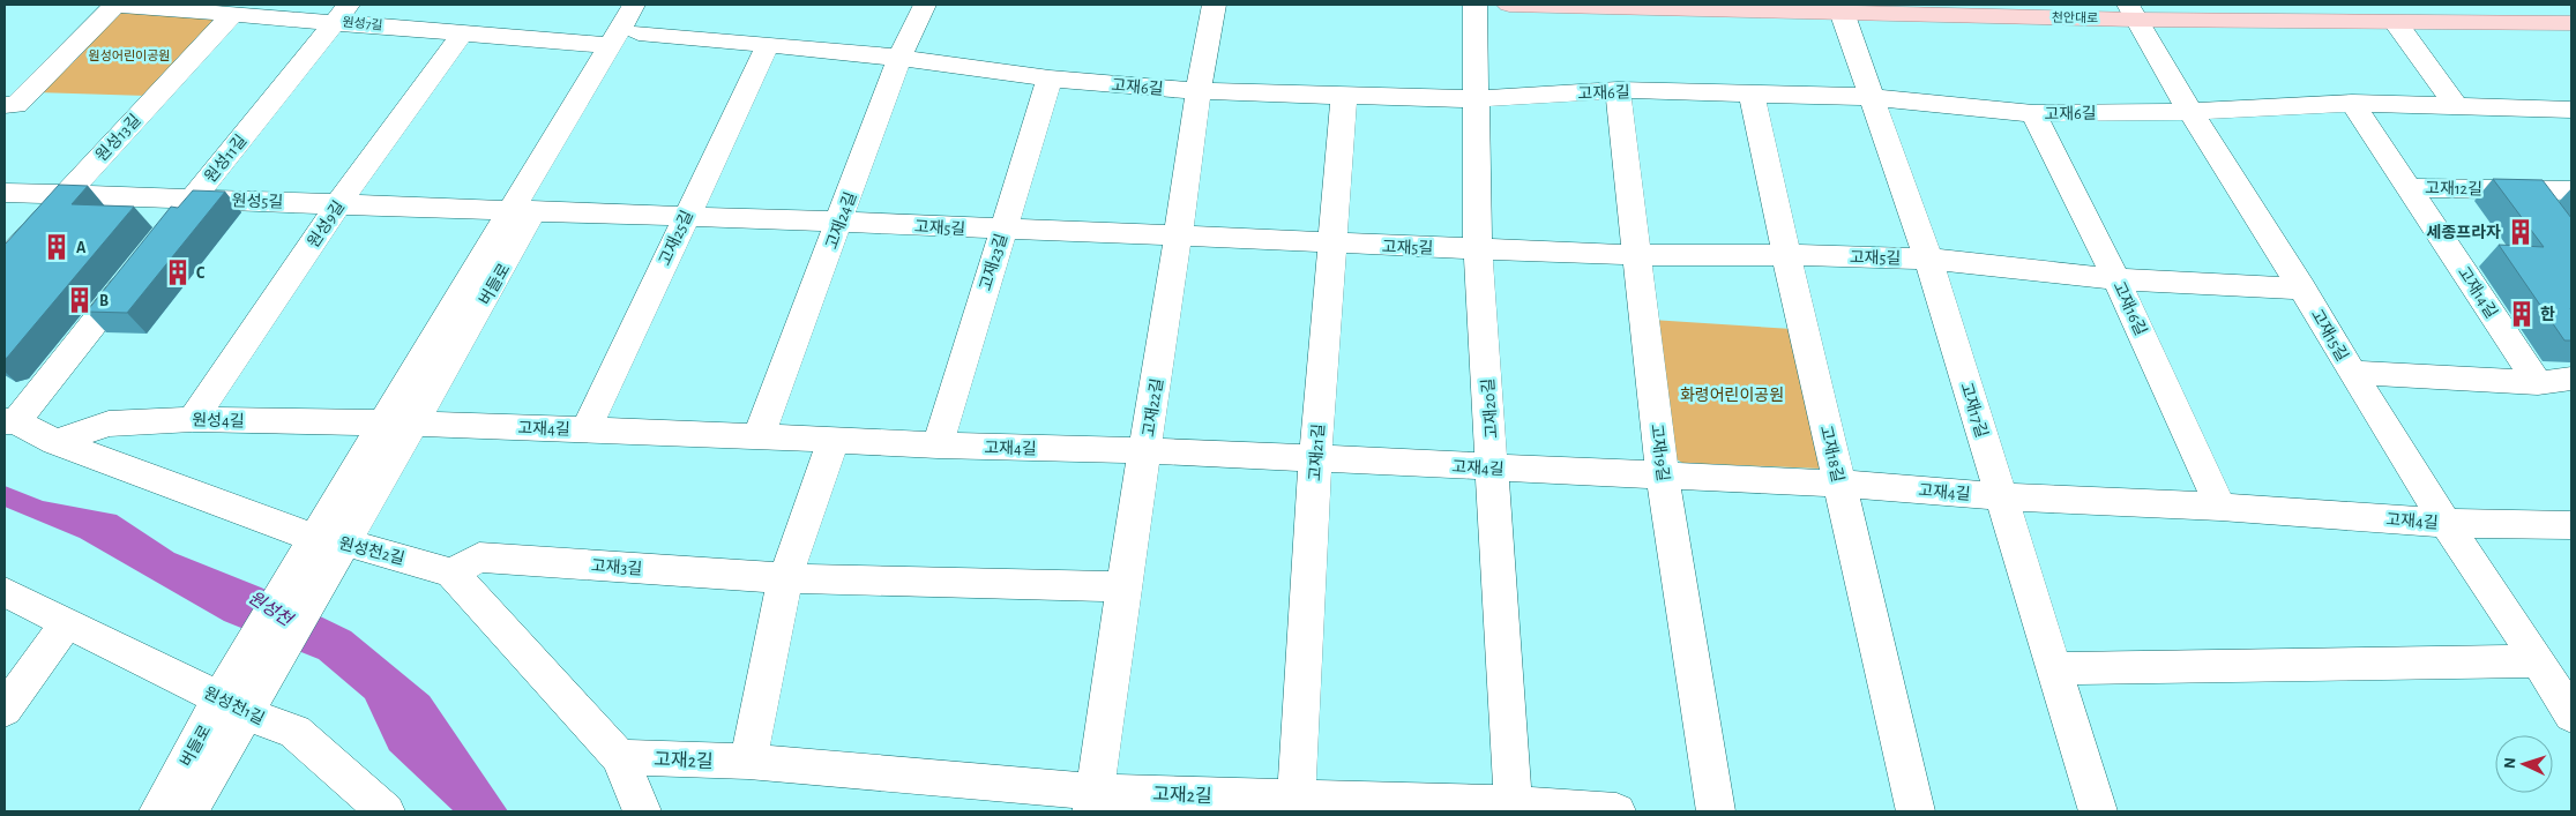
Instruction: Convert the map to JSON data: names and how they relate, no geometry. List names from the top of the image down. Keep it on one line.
{"streets":{"main road":["천안대로"],"street":["원성7길","고재6길","원성13길","원성11길","고재12길","원성5길","고재24길","원성9길","고재5길","고재25길","고재23길","버들로","고재14길","고재16길","고재15길","고재22길","고재20길","고재17길","원성4길","고재4길","고재21길","고재19길","고재18길","원성천2길","고재3길","원성천1길","고재2길"]},"crossings":[["천안대로","고재15길"],["천안대로","고재17길"],["원성7길","원성13길"],["원성7길","원성11길"],["원성7길","원성9길"],["원성7길","버들로"],["고재6길","고재24길"],["고재6길","고재25길"],["고재6길","고재23길"],["고재6길","버들로"],["고재6길","고재14길"],["고재6길","고재16길"],["고재6길","고재15길"],["고재6길","고재22길"],["고재6길","고재20길"],["고재6길","고재17길"],["고재6길","고재21길"],["고재6길","고재19길"],["고재6길","고재18길"],["원성13길","원성5길"],["원성11길","원성5길"],["고재12길","고재14길"],["원성5길","원성9길"],["원성5길","고재5길"],["원성5길","버들로"],["고재24길","고재5길"],["고재24길","고재4길"],["원성9길","원성4길"],["고재5길","고재25길"],["고재5길","고재23길"],["고재5길","버들로"],["고재5길","고재16길"],["고재5길","고재15길"],["고재5길","고재22길"],["고재5길","고재20길"],["고재5길","고재17길"],["고재5길","고재21길"],["고재5길","고재19길"],["고재5길","고재18길"],["고재25길","고재4길"],["고재23길","고재4길"],["버들로","원성4길"],["버들로","고재4길"],["버들로","원성천2길"],["버들로","원성천1길"],["고재16길","고재4길"],["고재15길","고재4길"],["고재22길","고재4길"],["고재22길","고재3길"],["고재22길","고재2길"],["고재20길","고재4길"],["고재20길","고재2길"],["고재17길","고재4길"],["원성4길","고재4길"],["원성4길","원성천2길"],["고재4길","고재21길"],["고재4길","고재19길"],["고재4길","고재18길"],["고재21길","고재2길"],["원성천2길","고재3길"]],"water":["원성천"],"parks":["원성어린이공원","화령어린이공원"],"places":{"building":["세종프라자","A","C","B","한"]},"north":"left"}
